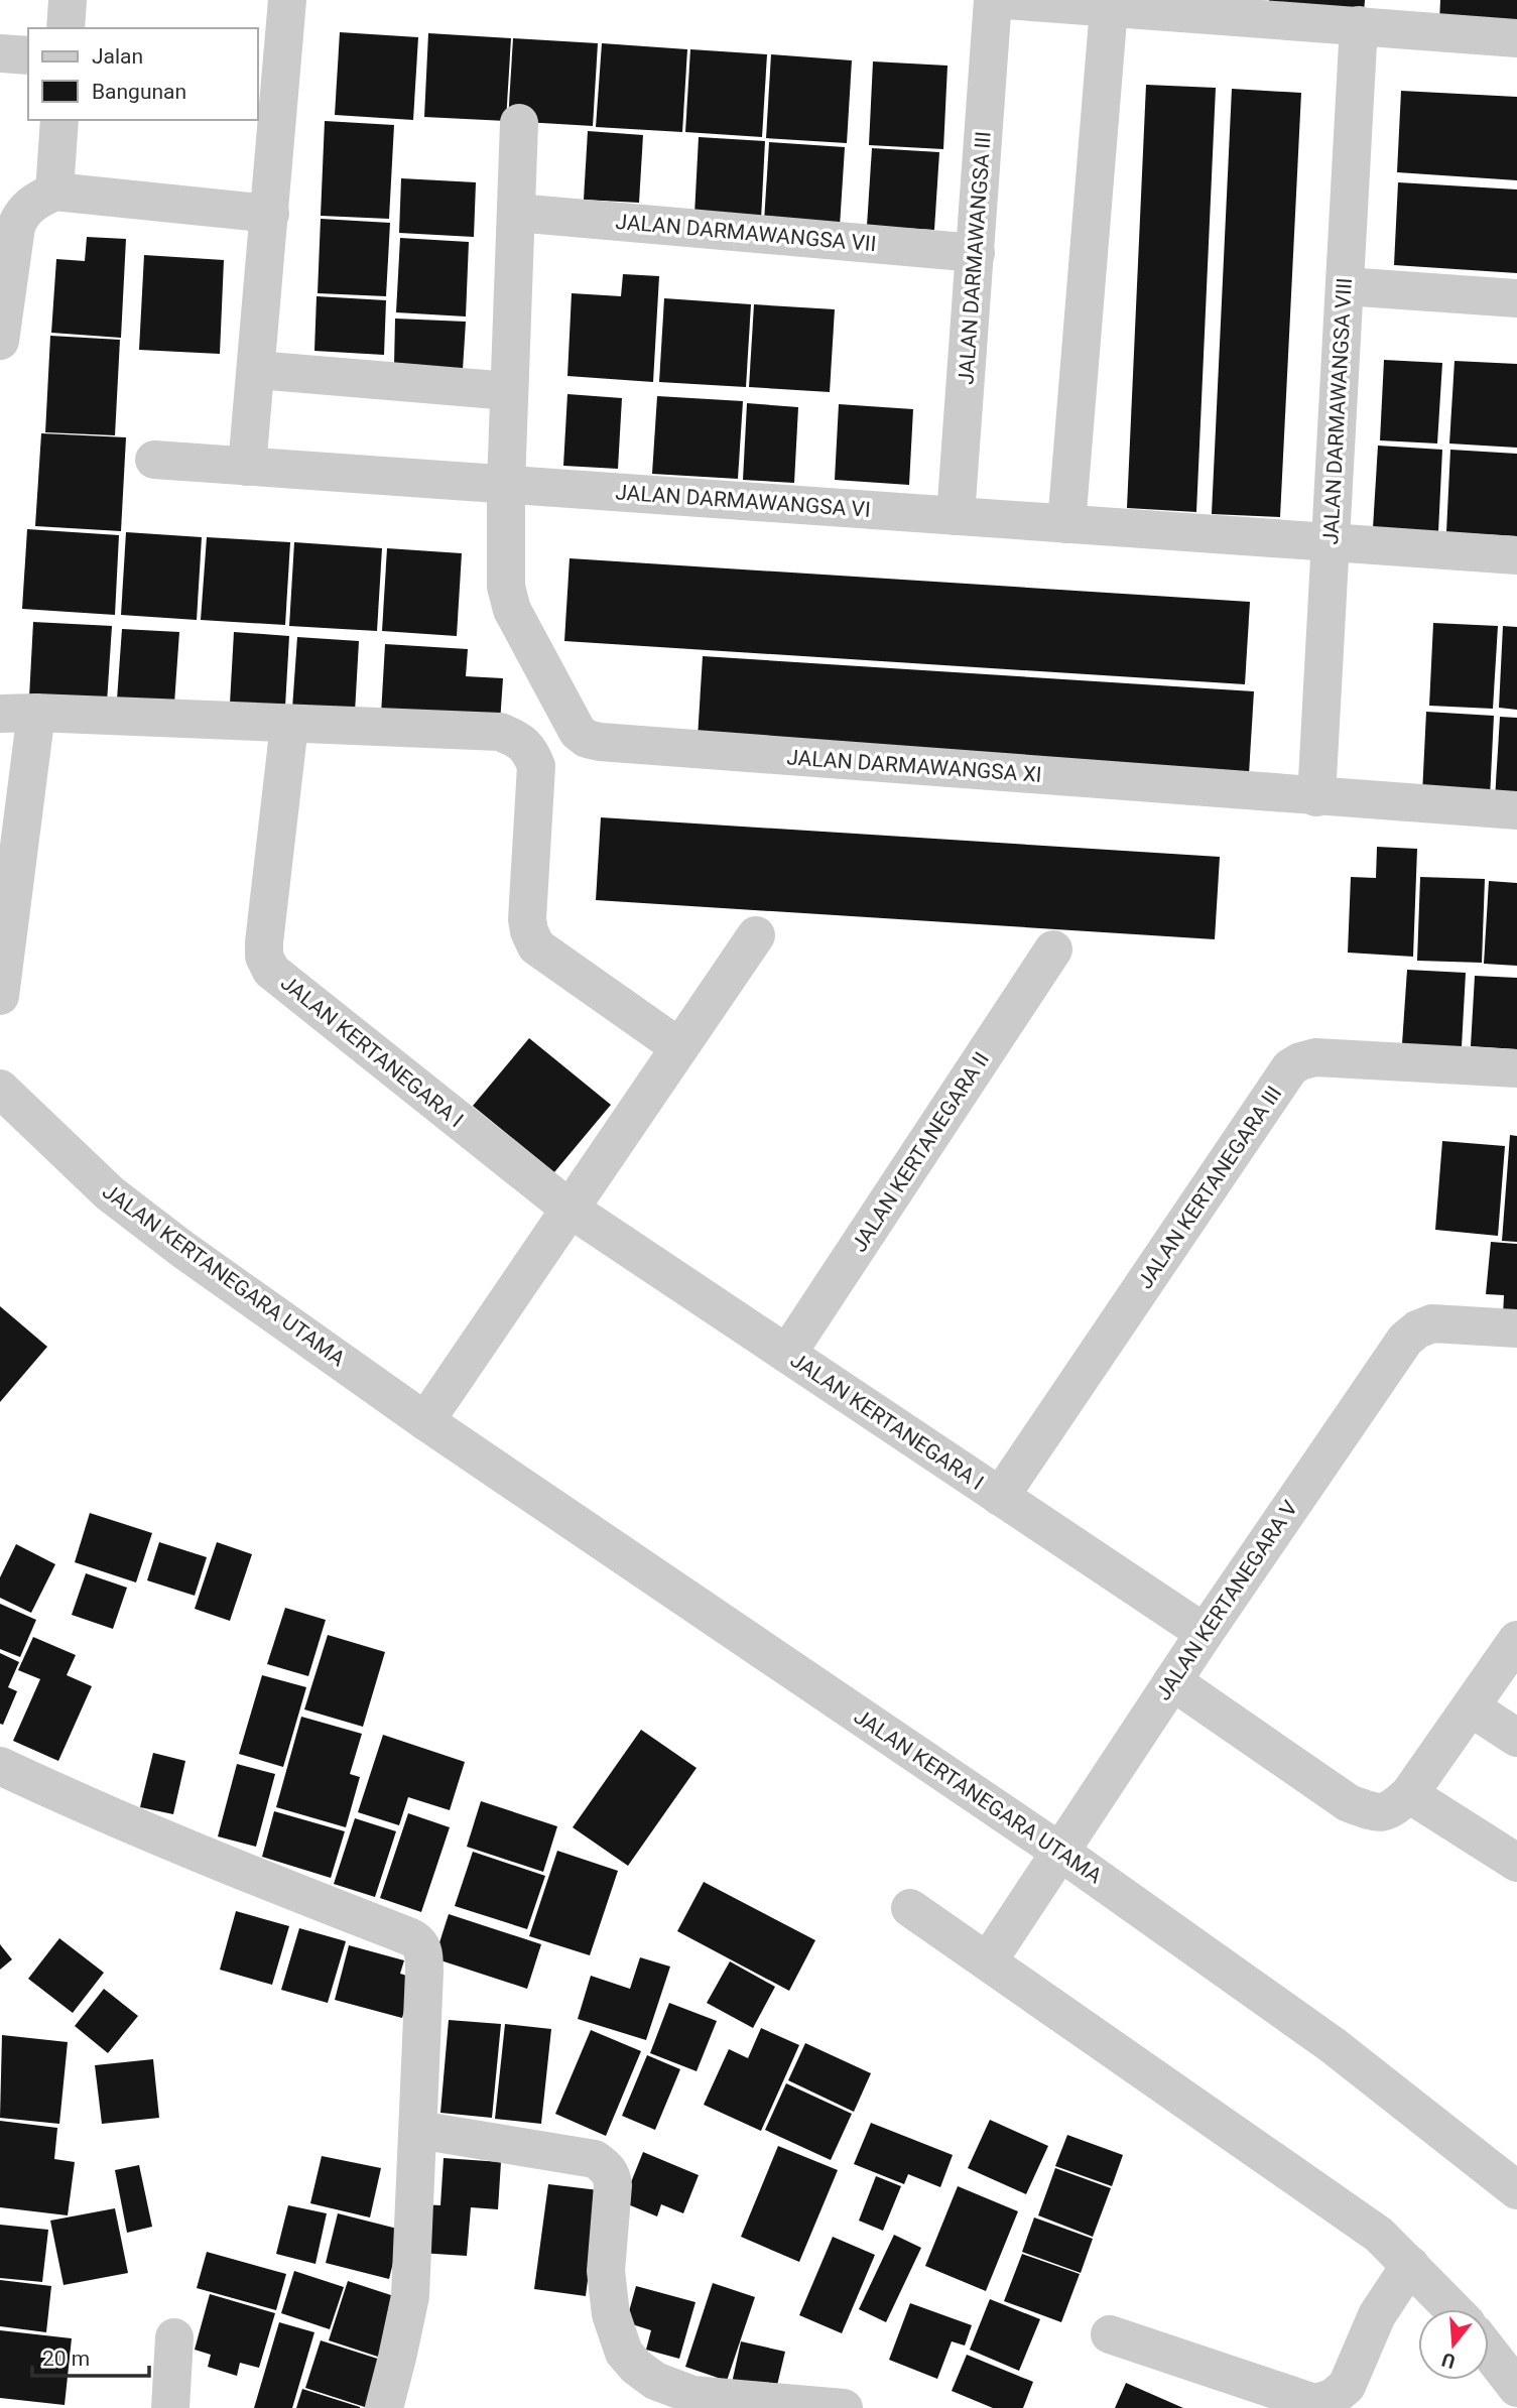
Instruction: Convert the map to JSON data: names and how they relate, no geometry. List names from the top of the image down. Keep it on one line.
{"streets":{"street":["JALAN DARMAWANGSA VII","JALAN DARMAWANGSA III","JALAN DARMAWANGSA VIII","JALAN DARMAWANGSA VI","JALAN DARMAWANGSA XI","JALAN KERTANEGARA I","JALAN KERTANEGARA II","JALAN KERTANEGARA III","JALAN KERTANEGARA UTAMA","JALAN KERTANEGARA V"]},"crossings":[["JALAN DARMAWANGSA VII","JALAN DARMAWANGSA III"],["JALAN DARMAWANGSA III","JALAN DARMAWANGSA VI"],["JALAN DARMAWANGSA VIII","JALAN DARMAWANGSA VI"],["JALAN DARMAWANGSA VIII","JALAN DARMAWANGSA XI"],["JALAN DARMAWANGSA VI","JALAN DARMAWANGSA XI"],["JALAN KERTANEGARA I","JALAN KERTANEGARA II"],["JALAN KERTANEGARA I","JALAN KERTANEGARA III"],["JALAN KERTANEGARA I","JALAN KERTANEGARA V"],["JALAN KERTANEGARA UTAMA","JALAN KERTANEGARA V"]],"legend":["Jalan","Bangunan"],"scale_bar":"20 m","north":"bottom"}
